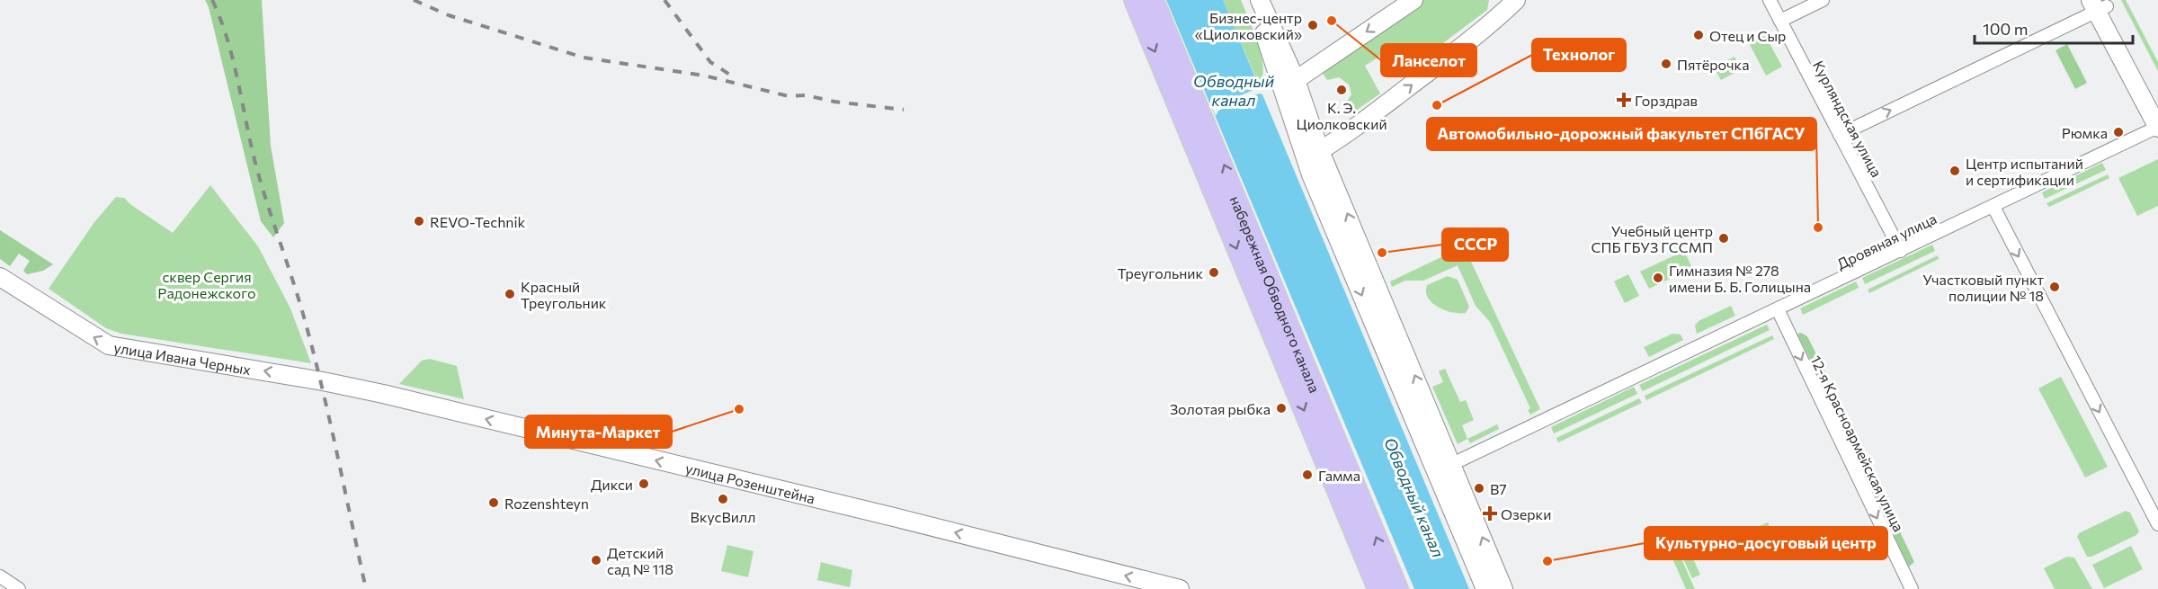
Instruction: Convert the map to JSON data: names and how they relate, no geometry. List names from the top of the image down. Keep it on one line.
{"streets":{"main road":["набережная Обводного канала"],"street":["Курляндская улица","Дровяная улица","улица Ивана Черных","12-я Красноармейская улица","улица Розенштейна"]},"crossings":[["Курляндская улица","Дровяная улица"],["Дровяная улица","12-я Красноармейская улица"],["улица Ивана Черных","улица Розенштейна"]],"one_way":["улица Ивана Черных","12-я Красноармейская улица","улица Розенштейна"],"water":["Обводный канал"],"parks":["сквер Сергия Радонежского"],"places":{"other":["Ланселот","Бизнес-центр «Циолковский»","Отец и Сыр","Пятёрочка","К. Э. Циолковский","Технолог","Рюмка","Центр испытаний и сертификации","REVO-Technik","Автомобильно-дорожный факультет СПбГАСУ","Учебный центр СПБ ГБУЗ ГССМП","СССР","Треугольник","Гимназия № 278 имени Б. Б. Голицына","Участковый пункт полиции № 18","Красный Треугольник","Золотая рыбка","Минута-Маркет","Гамма","Дикси","В7","ВкусВилл","Rozenshteyn","Детский сад № 118","Культурно-досуговый центр"],"health":["Горздрав","Озерки"]},"scale_bar":"100 m"}
